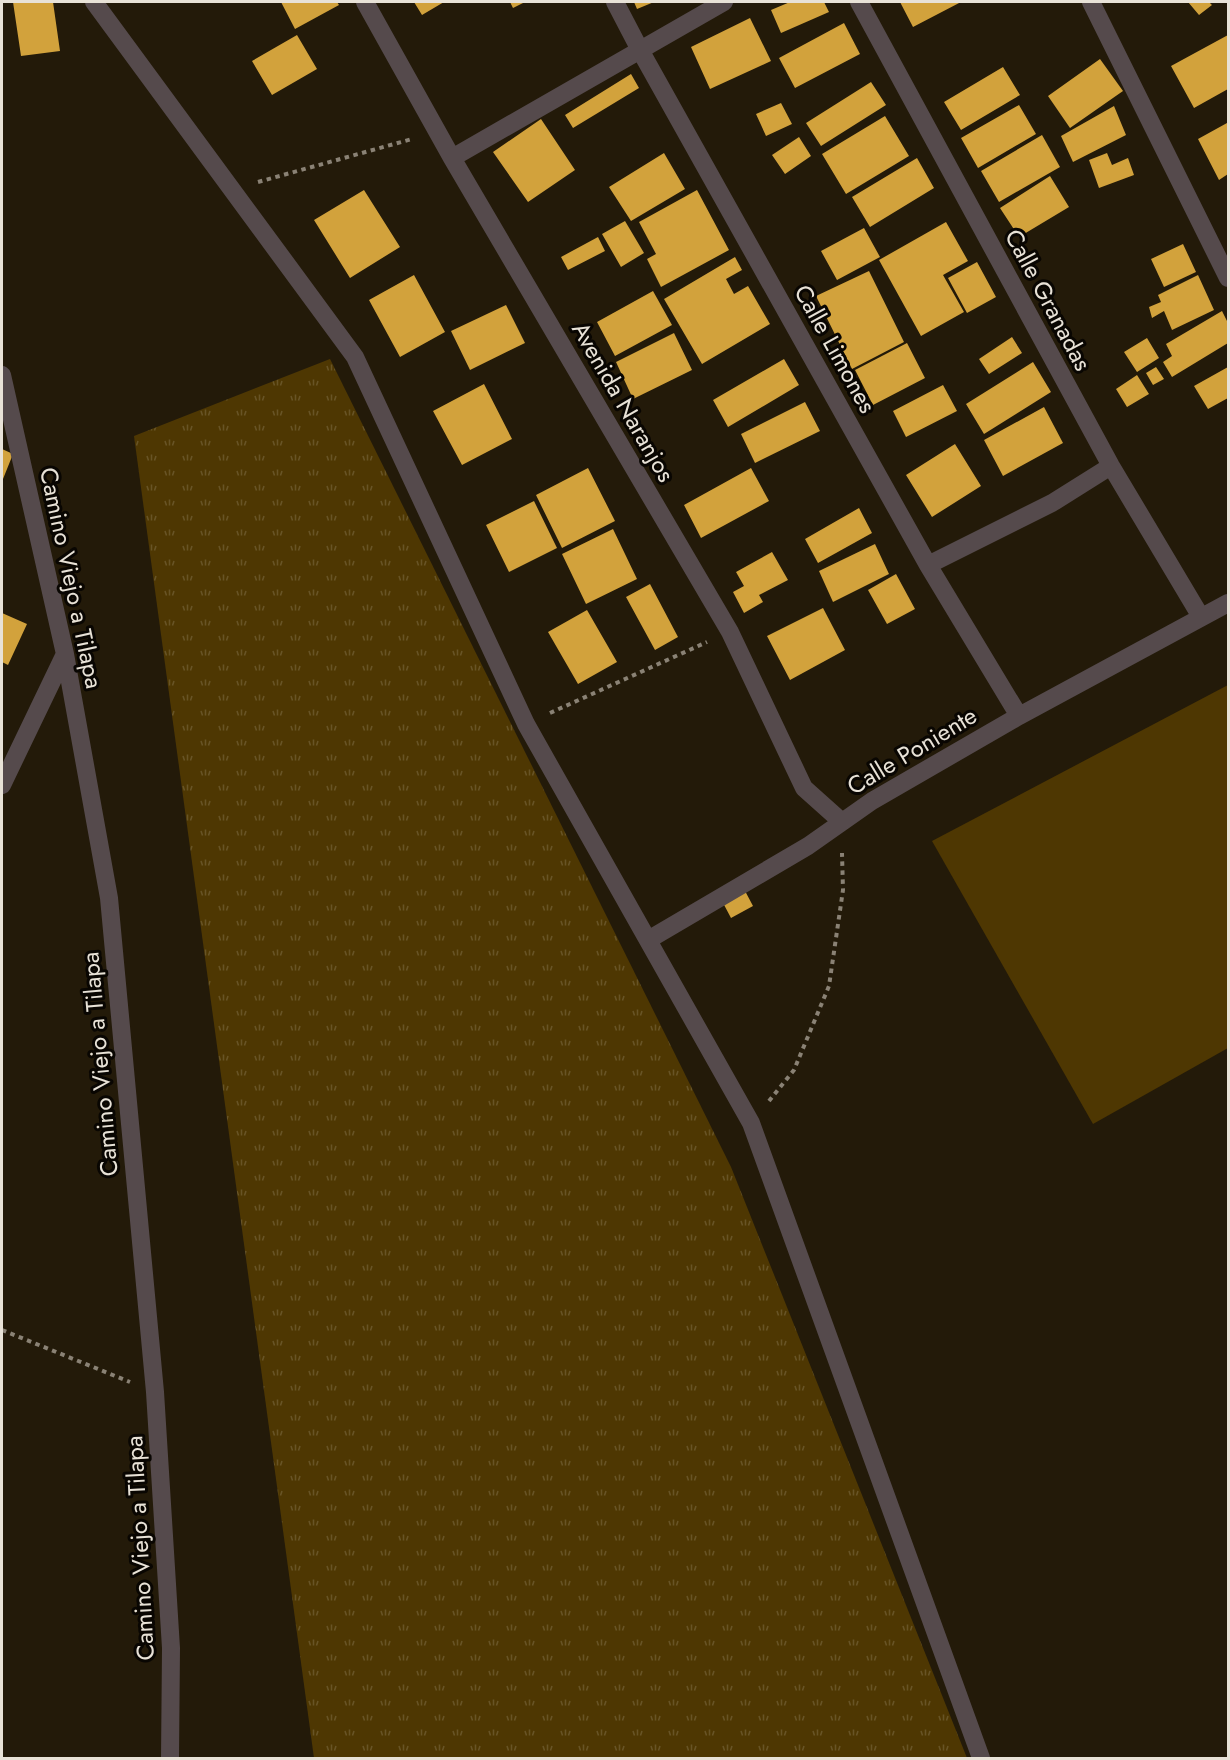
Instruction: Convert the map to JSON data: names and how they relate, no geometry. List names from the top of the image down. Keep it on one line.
{"streets":{"street":["Calle Granadas","Calle Limones","Avenida Naranjos","Camino Viejo a Tilapa","Calle Poniente"]},"crossings":[["Calle Granadas","Calle Poniente"],["Calle Limones","Calle Poniente"],["Avenida Naranjos","Calle Poniente"]]}
